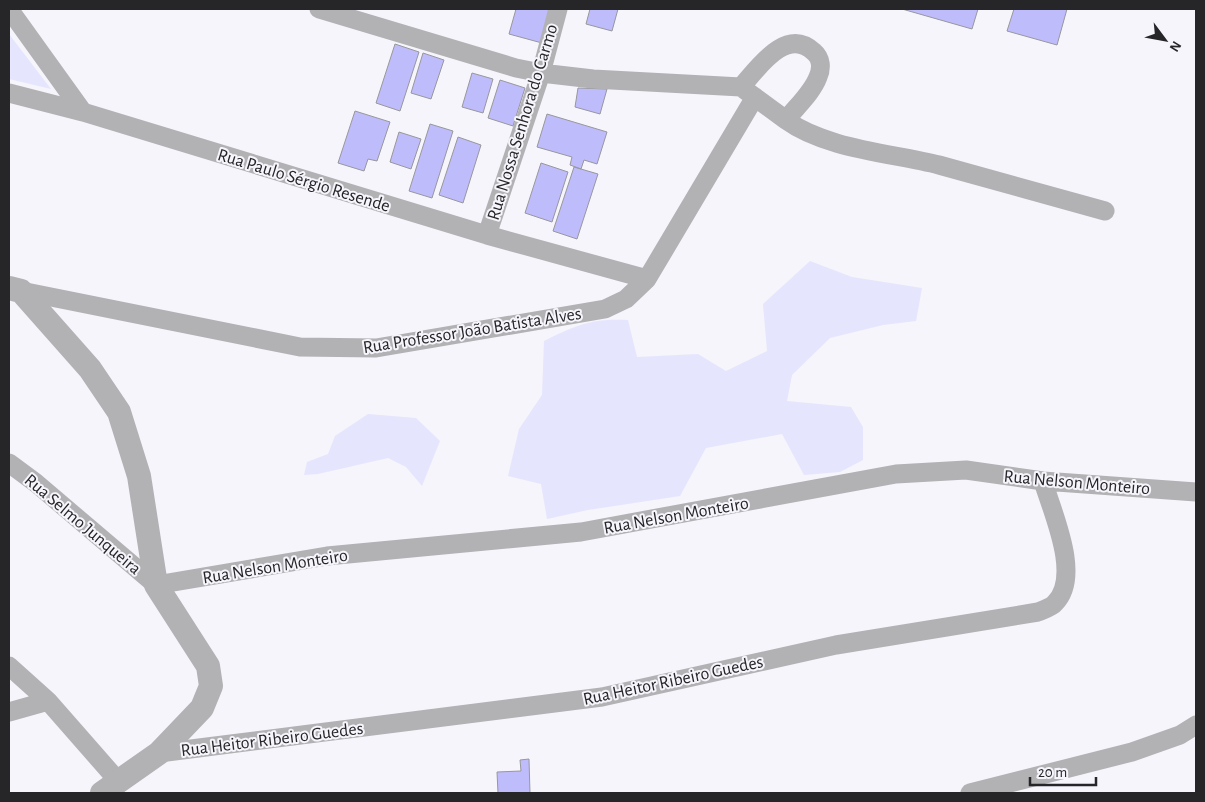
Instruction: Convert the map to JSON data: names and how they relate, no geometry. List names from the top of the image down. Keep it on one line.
{"streets":{"street":["Rua Nossa Senhora do Carmo","Rua Paulo Sérgio Resende","Rua Professor João Batista Alves","Rua Nelson Monteiro","Rua Selmo Junqueira","Rua Heitor Ribeiro Guedes"]},"crossings":[["Rua Nossa Senhora do Carmo","Rua Paulo Sérgio Resende"],["Rua Paulo Sérgio Resende","Rua Professor João Batista Alves"],["Rua Nelson Monteiro","Rua Selmo Junqueira"],["Rua Nelson Monteiro","Rua Heitor Ribeiro Guedes"]],"scale_bar":"20 m","north":"bottom right"}
